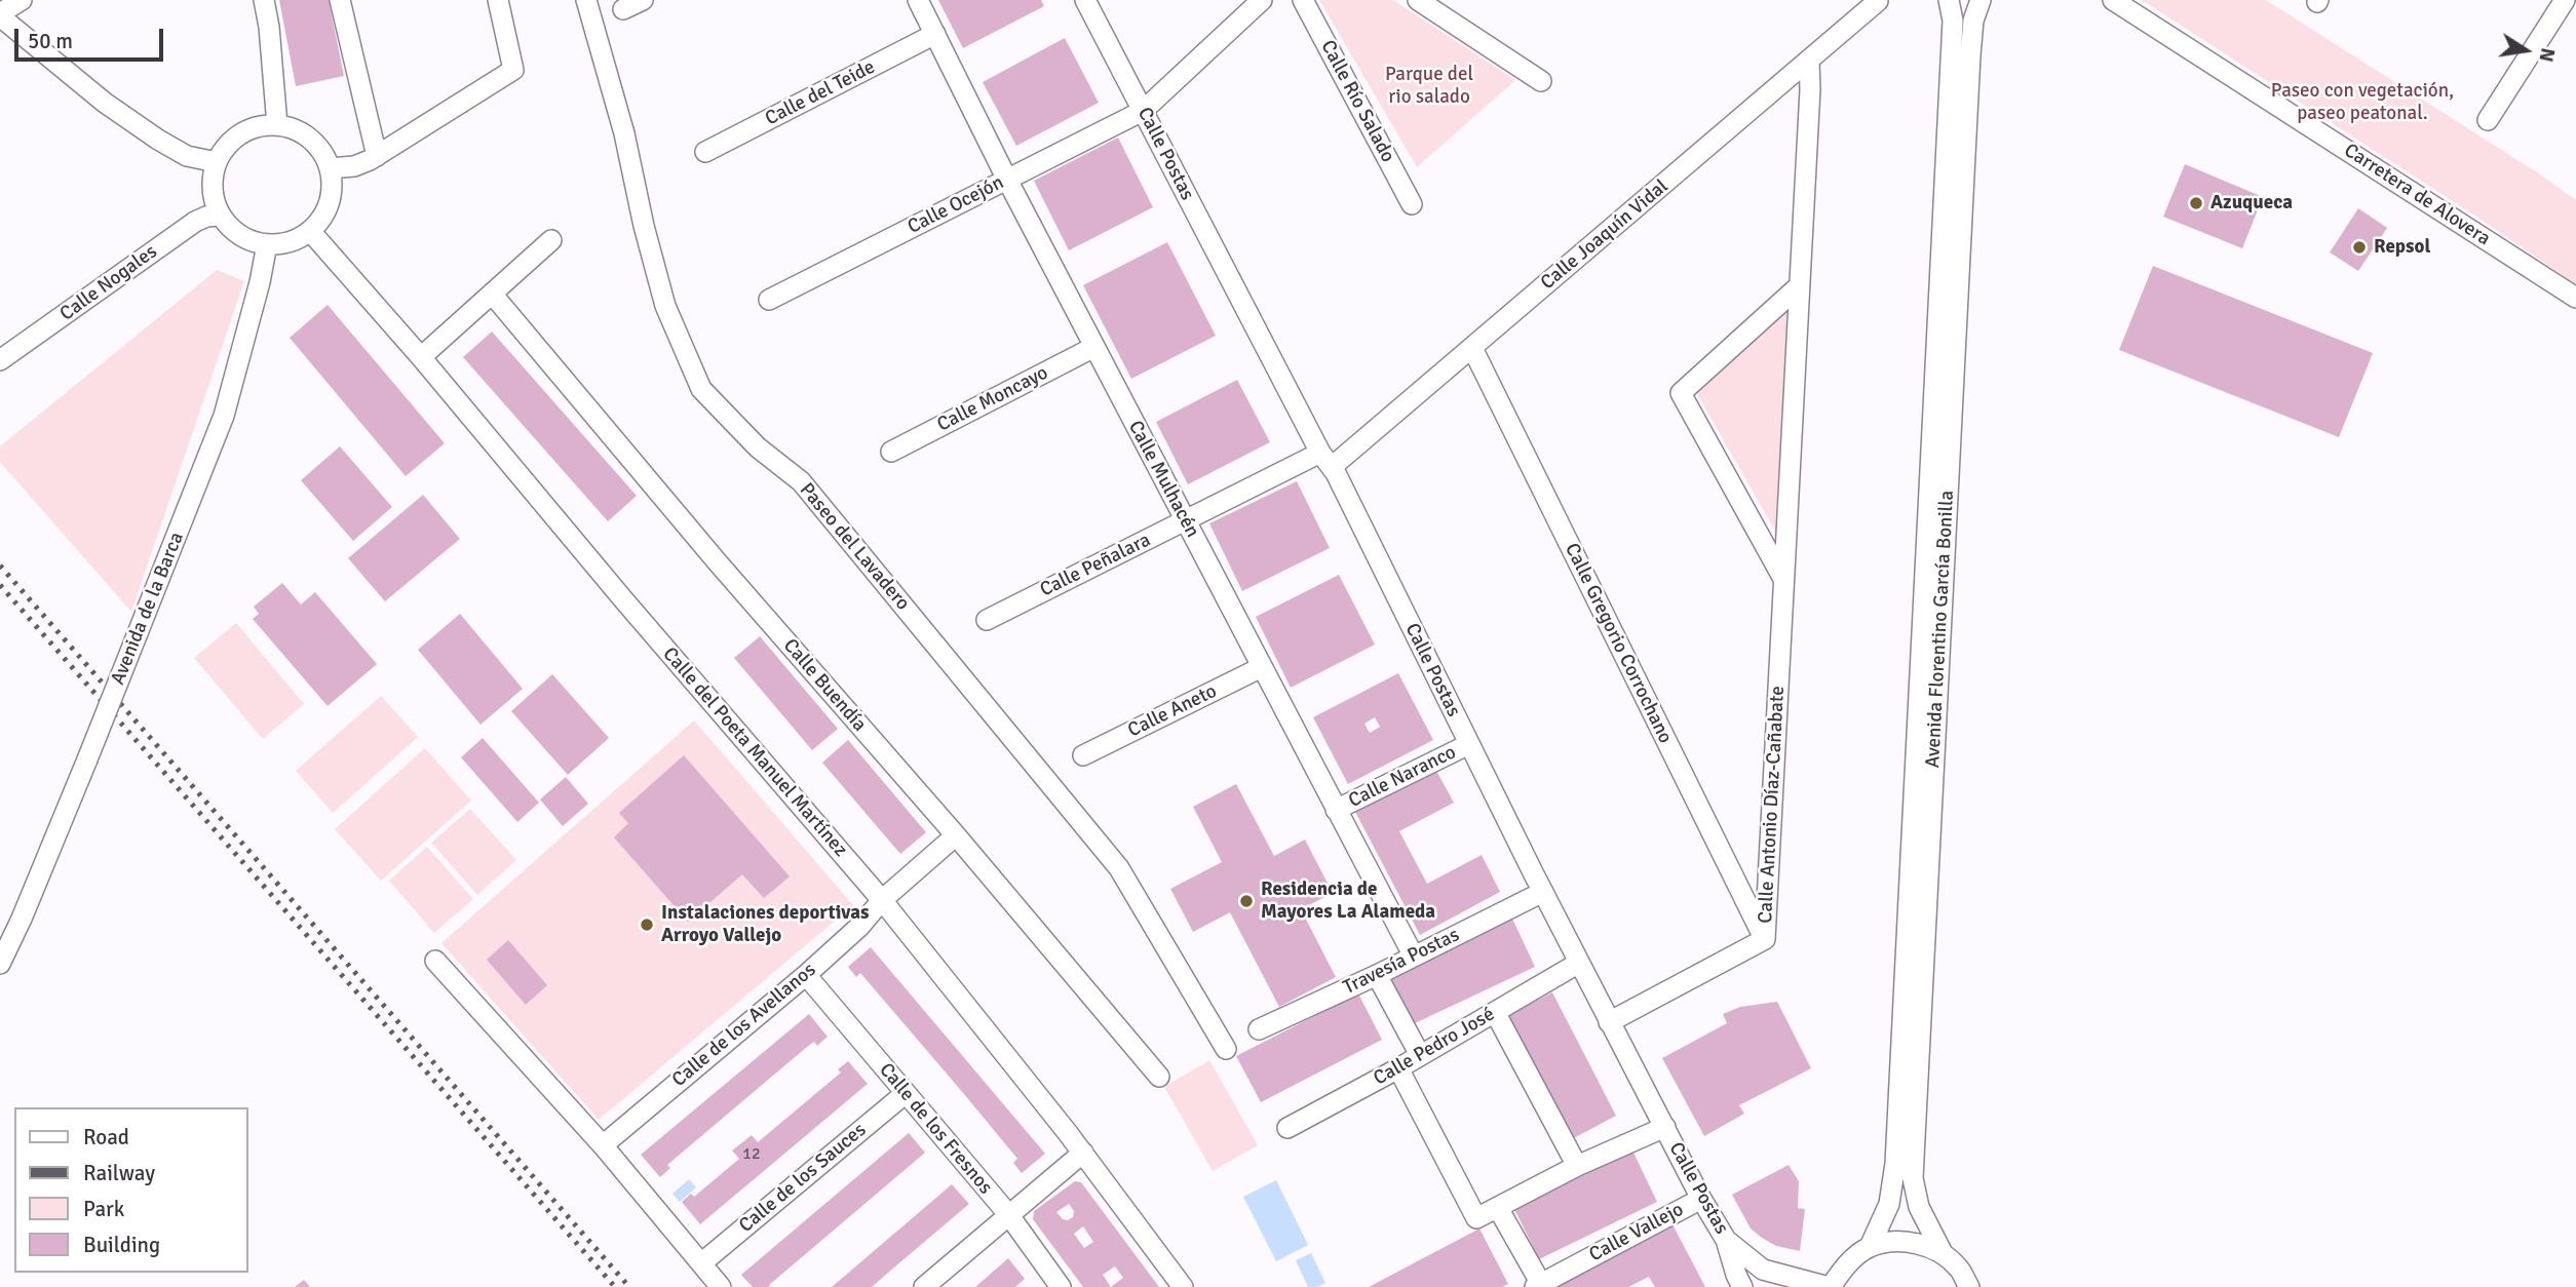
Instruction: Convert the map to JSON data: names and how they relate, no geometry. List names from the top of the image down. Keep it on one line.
{"streets":{"street":["Calle del Teide","Calle Río Salado","Calle Postas","Carretera de Alovera","Calle Ocejón","Calle Joaquín Vidal","Calle Nogales","Calle Moncayo","Calle Mulhacén","Paseo del Lavadero","Calle Peñalara","Avenida de la Barca","Avenida Florentino García Bonilla","Calle Gregorio Corrochano","Calle Buendía","Calle Aneto","Calle del Poeta Manuel Martínez","Calle Naranco","Calle Antonio Díaz-Cañabate","Travesía Postas","Calle de los Avellanos","Calle Pedro José","Calle de los Fresnos","Calle de los Sauces","Calle Vallejo"]},"crossings":[["Calle del Teide","Calle Mulhacén"],["Calle Postas","Calle Ocejón"],["Calle Postas","Calle Joaquín Vidal"],["Calle Postas","Calle Peñalara"],["Calle Postas","Calle Naranco"],["Calle Postas","Calle Antonio Díaz-Cañabate"],["Calle Postas","Travesía Postas"],["Calle Postas","Calle Pedro José"],["Calle Postas","Calle Vallejo"],["Calle Ocejón","Calle Mulhacén"],["Calle Joaquín Vidal","Calle Peñalara"],["Calle Joaquín Vidal","Calle Gregorio Corrochano"],["Calle Joaquín Vidal","Calle Antonio Díaz-Cañabate"],["Calle Nogales","Avenida de la Barca"],["Calle Nogales","Calle del Poeta Manuel Martínez"],["Calle Moncayo","Calle Mulhacén"],["Calle Mulhacén","Calle Peñalara"],["Calle Mulhacén","Calle Aneto"],["Calle Mulhacén","Calle Naranco"],["Calle Mulhacén","Travesía Postas"],["Avenida de la Barca","Calle del Poeta Manuel Martínez"],["Calle Gregorio Corrochano","Calle Antonio Díaz-Cañabate"],["Calle Buendía","Calle de los Avellanos"],["Calle del Poeta Manuel Martínez","Calle de los Avellanos"],["Calle de los Avellanos","Calle de los Fresnos"],["Calle de los Fresnos","Calle de los Sauces"]],"parks":["Parque del rio salado","Paseo con vegetación, paseo peatonal."],"places":["Azuqueca","Repsol","Residencia de Mayores La Alameda","Instalaciones deportivas Arroyo Vallejo"],"house_numbers":["12"],"legend":["Road","Railway","Park","Building"],"scale_bar":"50 m","north":"right"}
